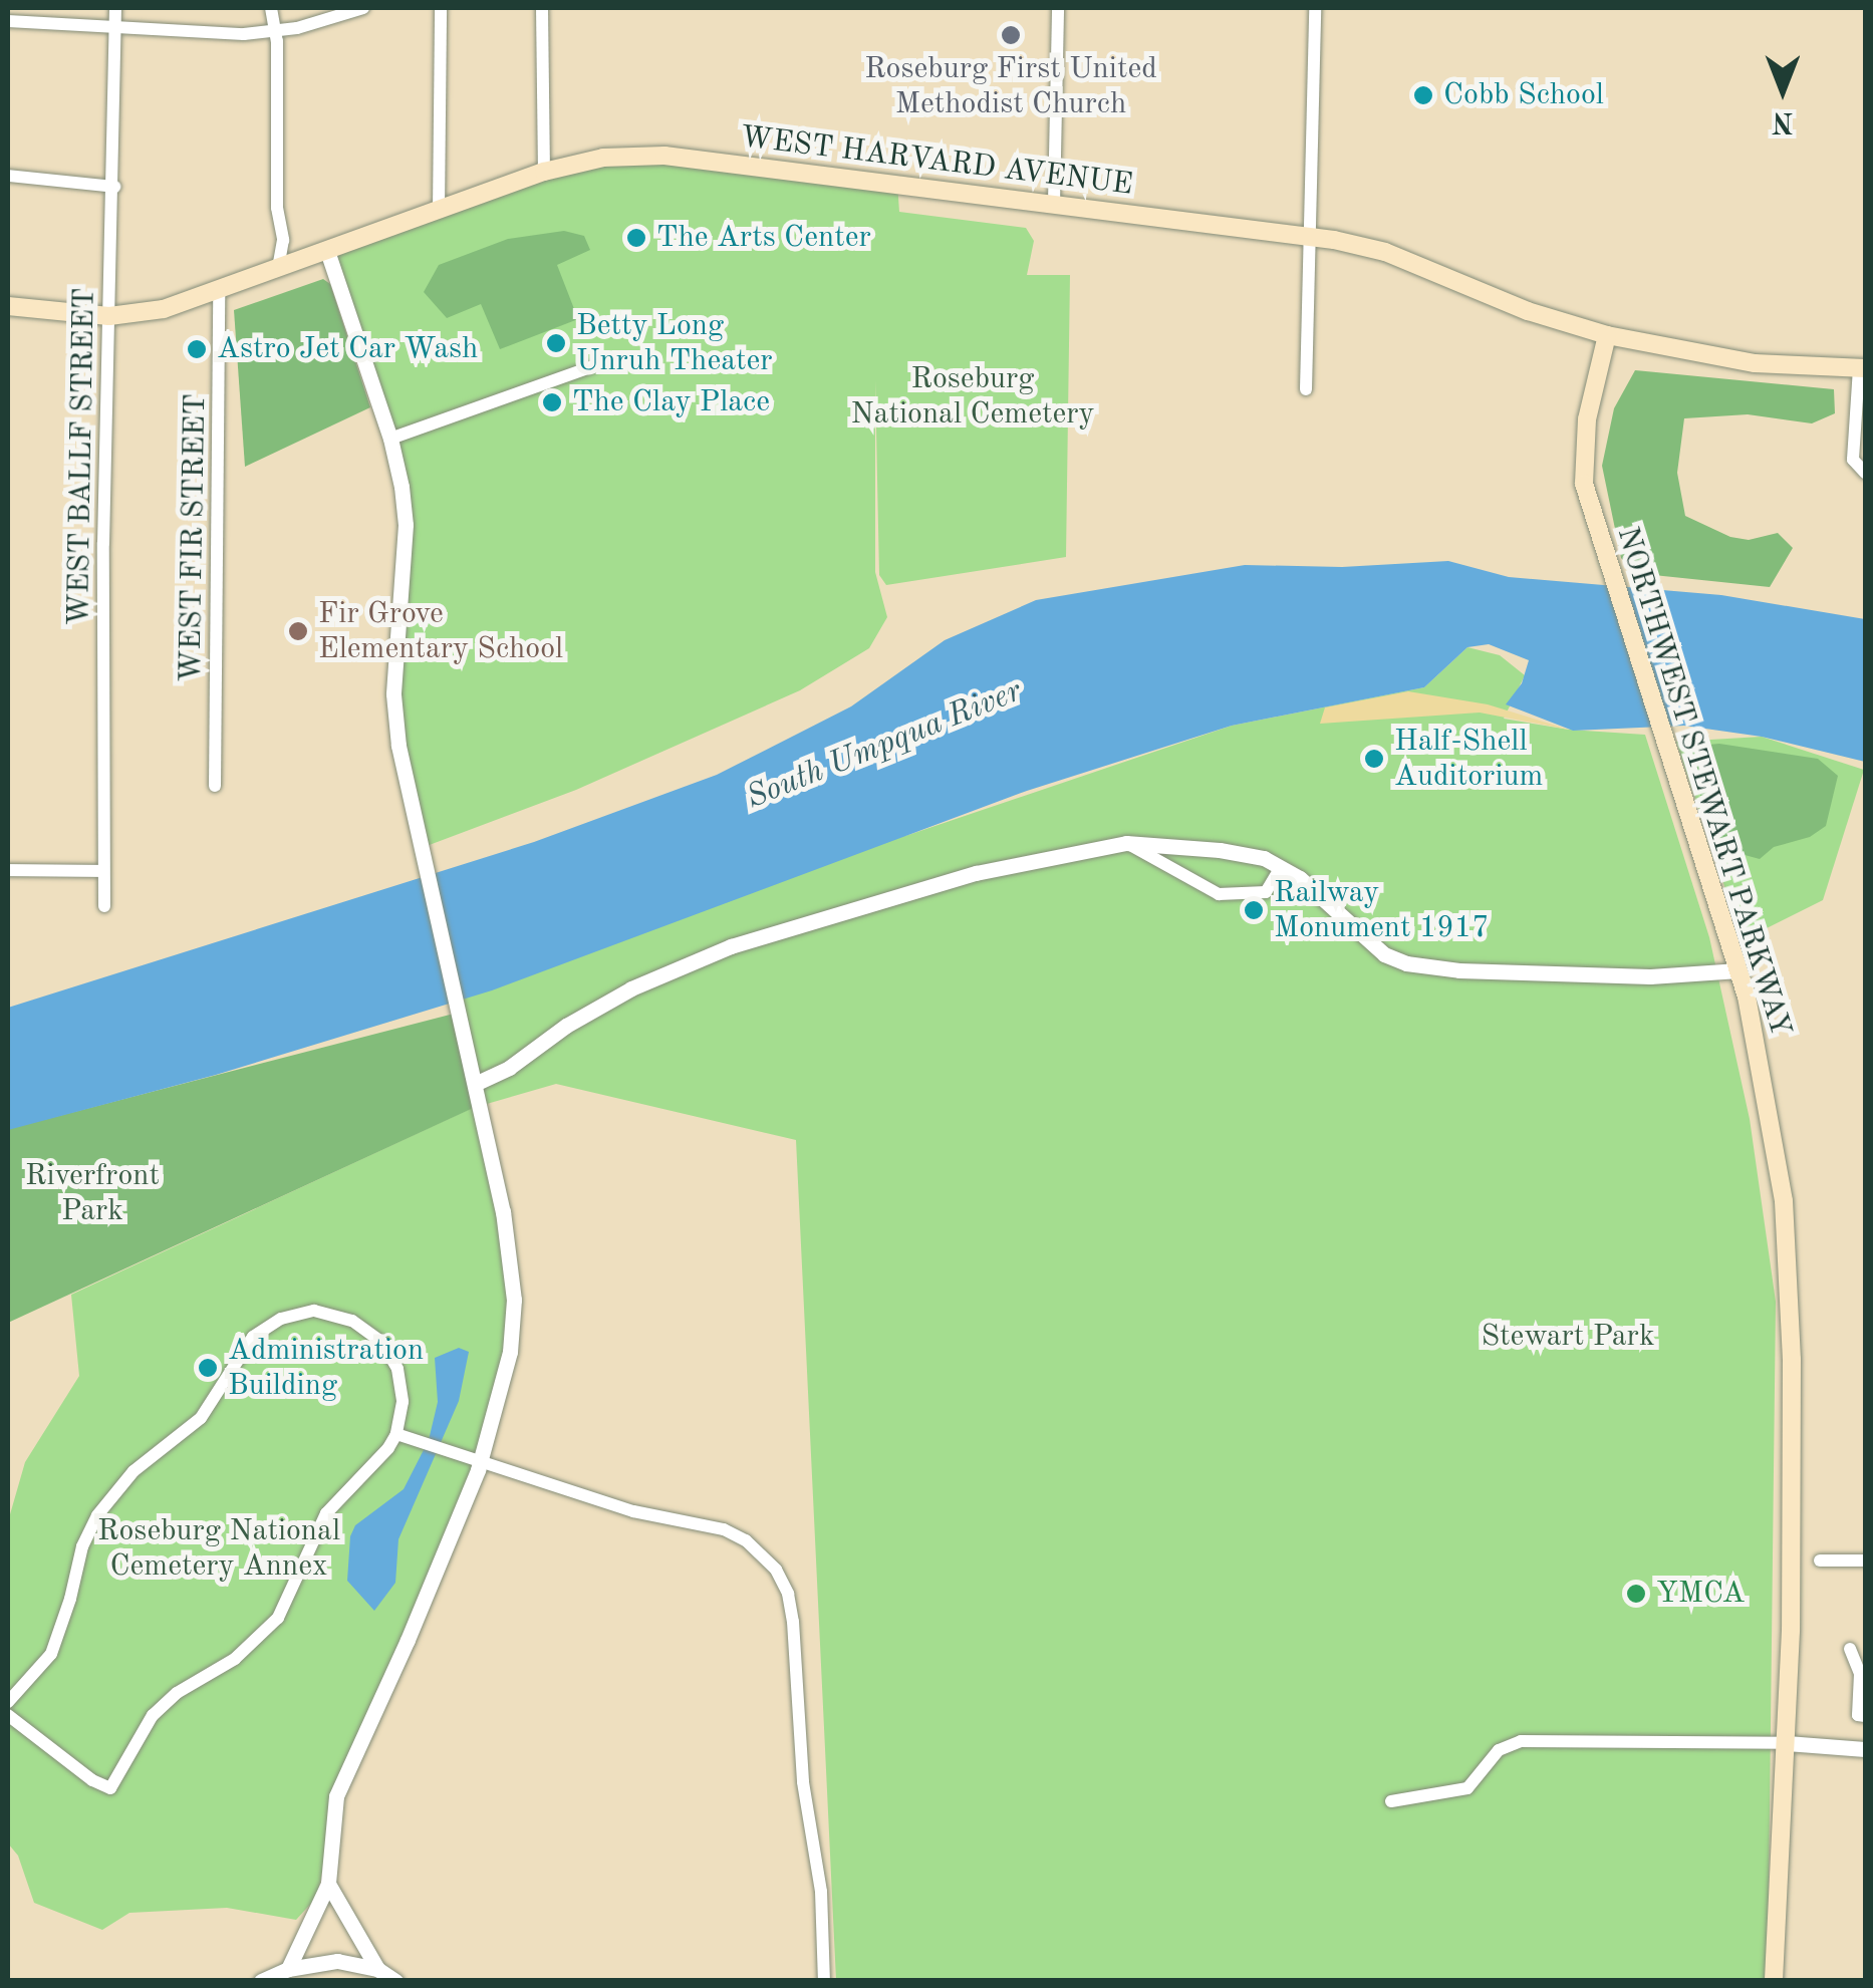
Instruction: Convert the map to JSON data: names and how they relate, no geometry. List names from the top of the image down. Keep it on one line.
{"streets":{"main road":["WEST HARVARD AVENUE","NORTHWEST STEWART PARKWAY"],"street":["WEST BALLF STREET","WEST FIR STREET"]},"crossings":[["WEST HARVARD AVENUE","WEST BALLF STREET"],["WEST HARVARD AVENUE","WEST FIR STREET"],["WEST HARVARD AVENUE","NORTHWEST STEWART PARKWAY"]],"water":["South Umpqua River"],"parks":["Roseburg National Cemetery","Riverfront Park","Stewart Park","Roseburg National Cemetery Annex"],"places":["Roseburg First United Methodist Church","Cobb School","The Arts Center","Betty Long Unruh Theater","Astro Jet Car Wash","The Clay Place","Fir Grove Elementary School","Half-Shell Auditorium","Railway Monument 1917","Administration Building","YMCA"],"north":"bottom"}
